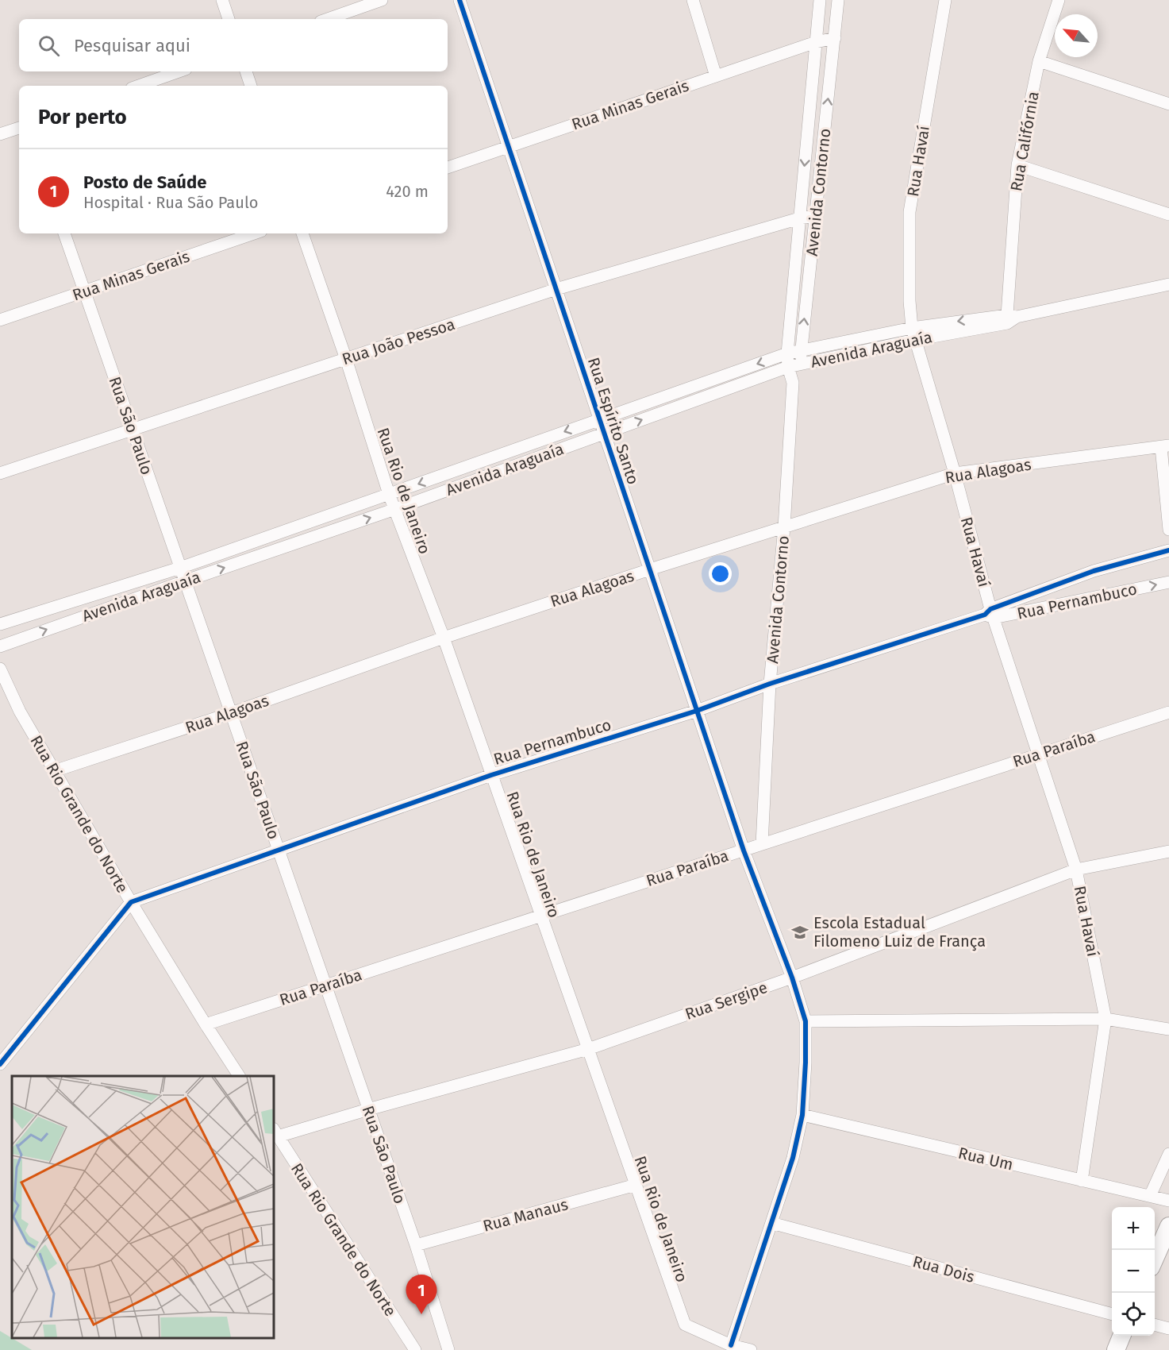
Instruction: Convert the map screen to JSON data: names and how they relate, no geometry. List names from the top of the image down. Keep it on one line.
{"streets":{"street":["Rua Minas Gerais","Rua Califórnia","Rua Havaí","Avenida Contorno","Rua João Pessoa","Avenida Araguaía","Rua Espírito Santo","Rua São Paulo","Rua Alagoas","Rua Rio de Janeiro","Rua Pernambuco","Rua Paraíba","Rua Rio Grande do Norte","Rua Sergipe","Rua Um","Rua Manaus","Rua Dois"]},"crossings":[["Rua Minas Gerais","Avenida Contorno"],["Rua Minas Gerais","Rua Espírito Santo"],["Rua Minas Gerais","Rua São Paulo"],["Rua Califórnia","Avenida Araguaía"],["Rua Havaí","Avenida Araguaía"],["Rua Havaí","Rua Alagoas"],["Rua Havaí","Rua Pernambuco"],["Rua Havaí","Rua Paraíba"],["Rua Havaí","Rua Sergipe"],["Rua Havaí","Rua Um"],["Avenida Contorno","Rua João Pessoa"],["Avenida Contorno","Avenida Araguaía"],["Avenida Contorno","Rua Alagoas"],["Avenida Contorno","Rua Pernambuco"],["Avenida Contorno","Rua Paraíba"],["Rua João Pessoa","Rua Espírito Santo"],["Rua João Pessoa","Rua São Paulo"],["Rua João Pessoa","Rua Rio de Janeiro"],["Avenida Araguaía","Rua Espírito Santo"],["Avenida Araguaía","Rua São Paulo"],["Avenida Araguaía","Rua Rio de Janeiro"],["Rua Espírito Santo","Rua Alagoas"],["Rua Espírito Santo","Rua Rio de Janeiro"],["Rua Espírito Santo","Rua Pernambuco"],["Rua Espírito Santo","Rua Paraíba"],["Rua Espírito Santo","Rua Sergipe"],["Rua Espírito Santo","Rua Um"],["Rua Espírito Santo","Rua Dois"],["Rua São Paulo","Rua Alagoas"],["Rua São Paulo","Rua Pernambuco"],["Rua São Paulo","Rua Paraíba"],["Rua São Paulo","Rua Sergipe"],["Rua São Paulo","Rua Manaus"],["Rua Alagoas","Rua Rio de Janeiro"],["Rua Alagoas","Rua Rio Grande do Norte"],["Rua Rio de Janeiro","Rua Pernambuco"],["Rua Rio de Janeiro","Rua Paraíba"],["Rua Rio de Janeiro","Rua Sergipe"],["Rua Rio de Janeiro","Rua Manaus"],["Rua Pernambuco","Rua Rio Grande do Norte"],["Rua Paraíba","Rua Rio Grande do Norte"],["Rua Rio Grande do Norte","Rua Sergipe"]],"places":{"school or university":["Escola Estadual Filomeno Luiz de França"]},"north":"top left","page":{"search":"Pesquisar aqui","heading":"Por perto","list":[{"mark":"1","name":"Posto de Saúde","note":"Hospital · Rua São Paulo","value":"420 m"}],"map_buttons":["+","−"],"pins":"1"}}
